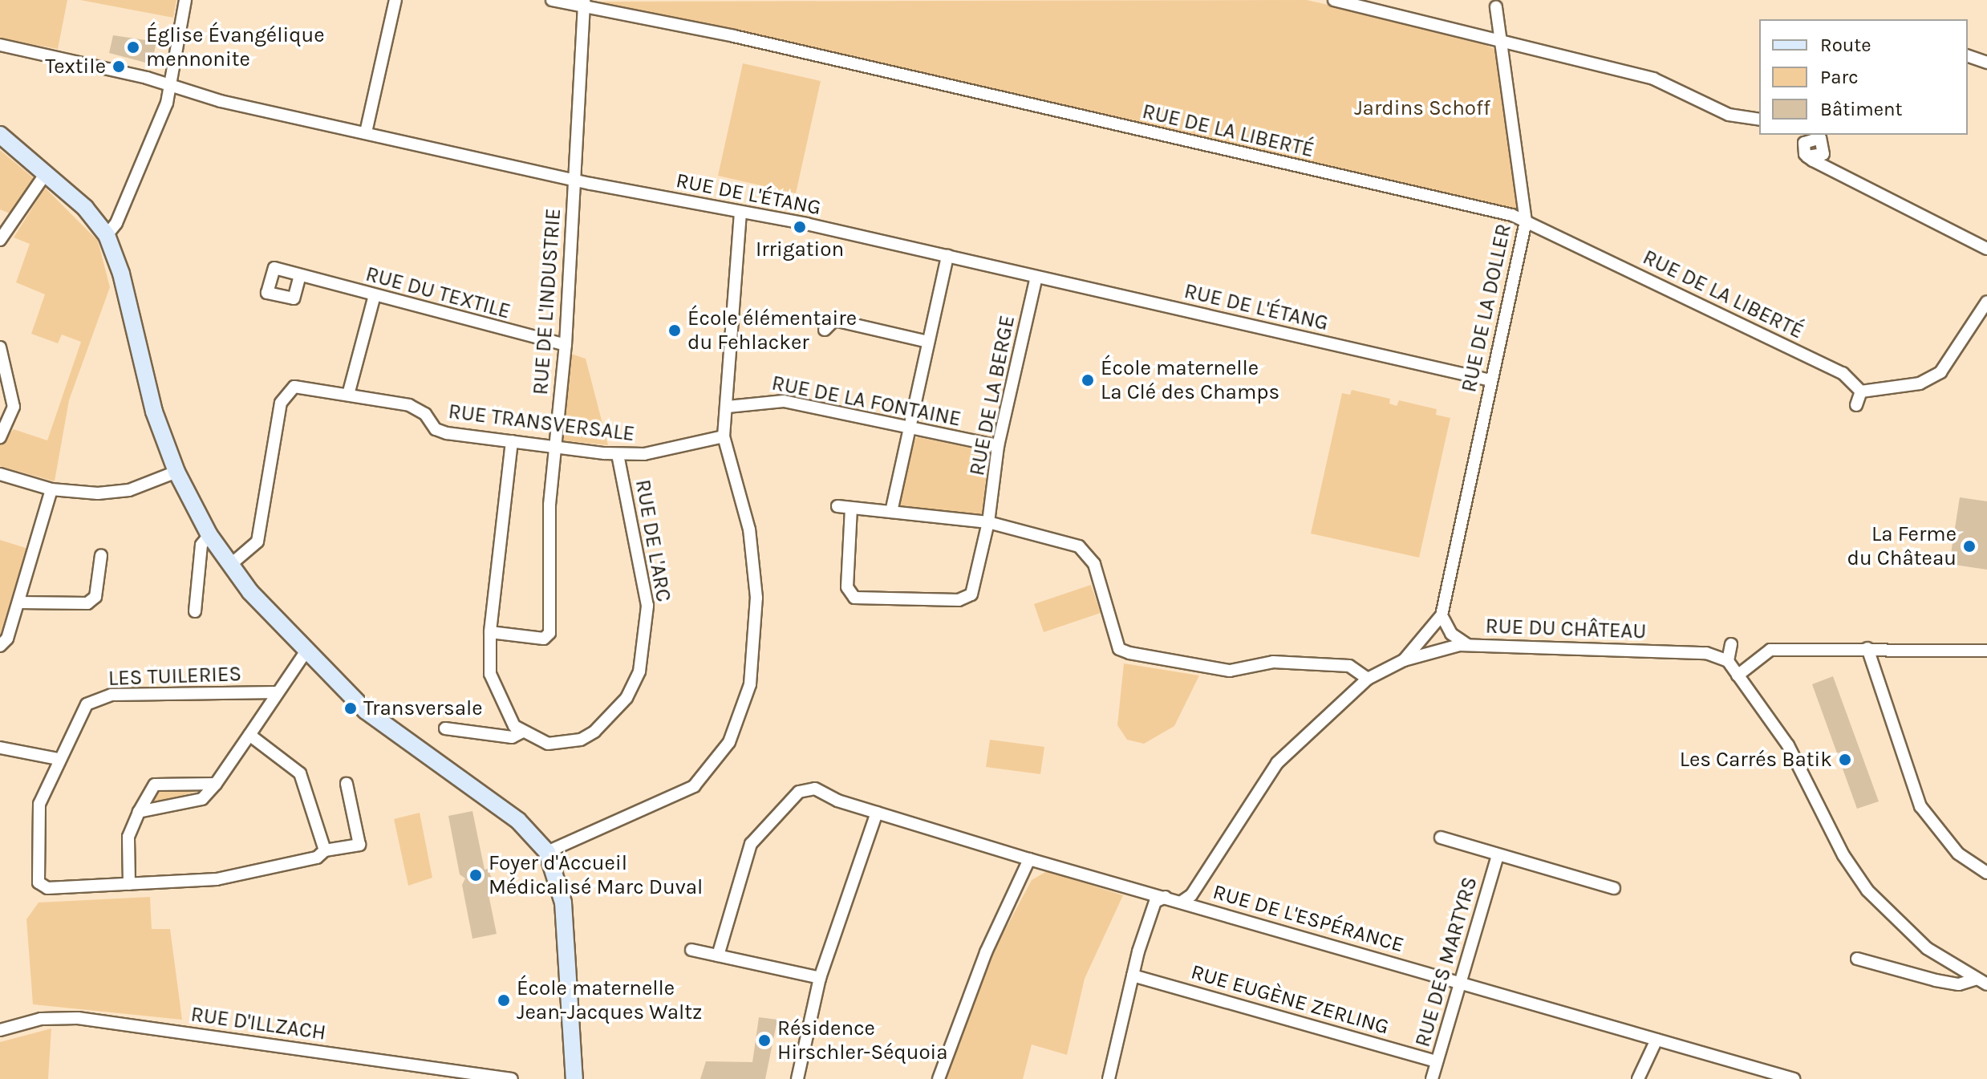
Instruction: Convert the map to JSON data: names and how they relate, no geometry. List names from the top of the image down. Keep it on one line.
{"streets":{"street":["RUE DE LA LIBERTÉ","RUE DE L'ÉTANG","RUE DU TEXTILE","RUE DE L'INDUSTRIE","RUE DE LA DOLLER","RUE DE LA BERGE","RUE DE LA FONTAINE","RUE TRANSVERSALE","RUE DE L'ARC","RUE DU CHÂTEAU","LES TUILERIES","RUE DE L'ESPÉRANCE","RUE DES MARTYRS","RUE EUGÈNE ZERLING","RUE D'ILLZACH"]},"crossings":[["RUE DE LA LIBERTÉ","RUE DE L'INDUSTRIE"],["RUE DE LA LIBERTÉ","RUE DE LA DOLLER"],["RUE DE L'ÉTANG","RUE DE L'INDUSTRIE"],["RUE DE L'ÉTANG","RUE DE LA DOLLER"],["RUE DE L'ÉTANG","RUE DE LA BERGE"],["RUE DU TEXTILE","RUE DE L'INDUSTRIE"],["RUE DE L'INDUSTRIE","RUE TRANSVERSALE"],["RUE DE LA DOLLER","RUE DU CHÂTEAU"],["RUE DE LA BERGE","RUE DE LA FONTAINE"],["RUE TRANSVERSALE","RUE DE L'ARC"],["RUE DU CHÂTEAU","RUE DE L'ESPÉRANCE"],["RUE DE L'ESPÉRANCE","RUE DES MARTYRS"],["RUE DES MARTYRS","RUE EUGÈNE ZERLING"]],"parks":["Jardins Schoff"],"places":["Église Évangélique mennonite","Textile","Irrigation","École élémentaire du Fehlacker","École maternelle La Clé des Champs","La Ferme du Château","Transversale","Les Carrés Batik","Foyer d'Accueil Médicalisé Marc Duval","École maternelle Jean-Jacques Waltz","Résidence Hirschler-Séquoia"],"legend":["Route","Parc","Bâtiment"]}
